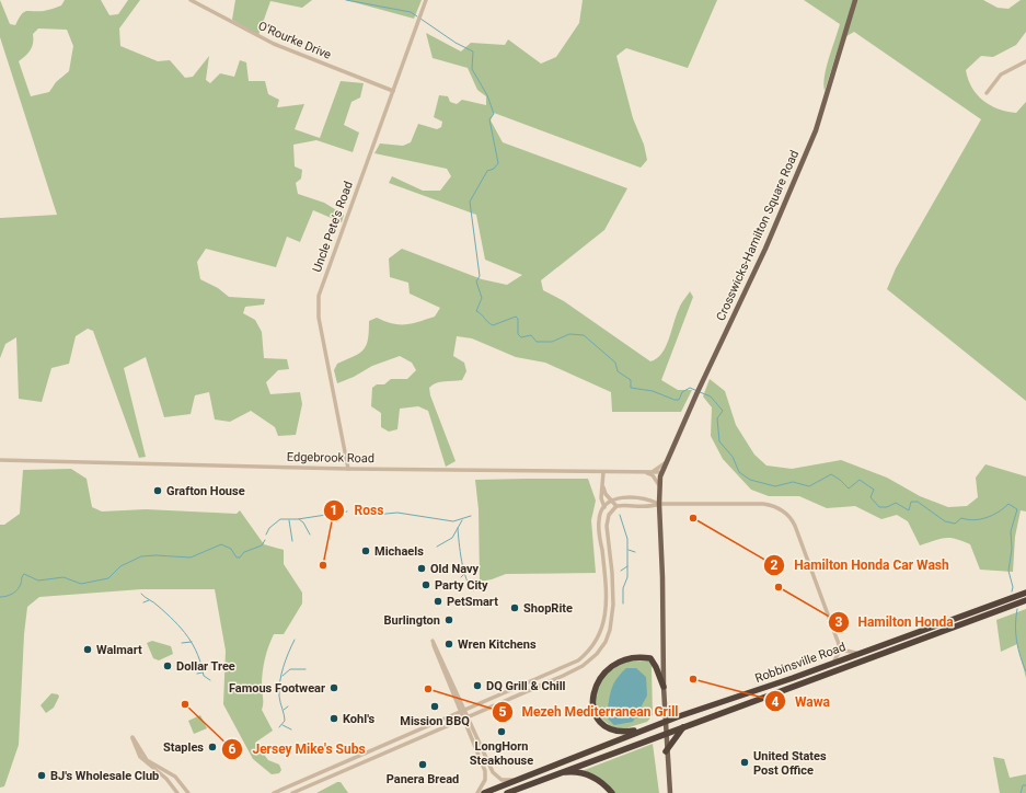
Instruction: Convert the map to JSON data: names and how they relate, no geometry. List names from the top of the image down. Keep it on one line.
{"streets":{"highway":["Robbinsville Road"],"main road":["Crosswicks-Hamilton Square Road"],"street":["O'Rourke Drive","Uncle Pete's Road","Edgebrook Road"]},"crossings":[["O'Rourke Drive","Uncle Pete's Road"],["Uncle Pete's Road","Edgebrook Road"],["Crosswicks-Hamilton Square Road","Edgebrook Road"]],"places":["Grafton House","Hamilton Honda Car Wash","Michaels","Ross","Old Navy","Party City","Hamilton Honda","PetSmart","ShopRite","Burlington","Wren Kitchens","Walmart","Dollar Tree","Wawa","DQ Grill & Chill","Famous Footwear","Mezeh Mediterranean Grill","Jersey Mike's Subs","Mission BBQ","Kohl's","LongHorn Steakhouse","Staples","United States Post Office","Panera Bread","BJ's Wholesale Club"]}
